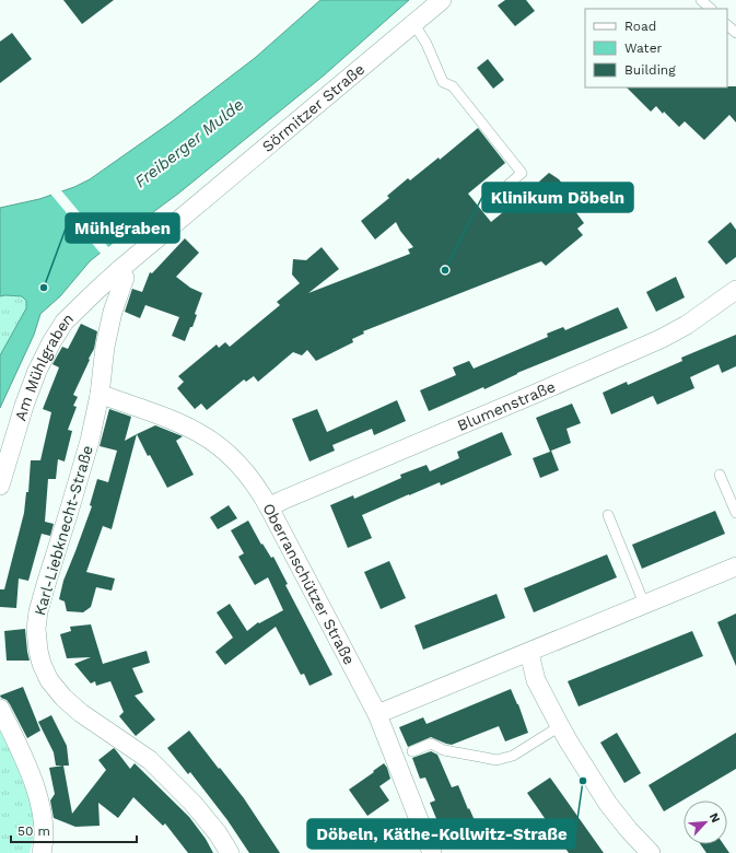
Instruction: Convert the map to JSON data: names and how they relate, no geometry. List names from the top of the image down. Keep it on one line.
{"streets":{"street":["Sörmitzer Straße","Am Mühlgraben","Blumenstraße","Karl-Liebknecht-Straße","Oberranschützer Straße"]},"crossings":[["Sörmitzer Straße","Am Mühlgraben"],["Sörmitzer Straße","Karl-Liebknecht-Straße"],["Am Mühlgraben","Karl-Liebknecht-Straße"],["Blumenstraße","Oberranschützer Straße"],["Karl-Liebknecht-Straße","Oberranschützer Straße"]],"water":["Freiberger Mulde"],"places":["Klinikum Döbeln","Mühlgraben","Döbeln, Käthe-Kollwitz-Straße"],"legend":["Road","Water","Building"],"scale_bar":"50 m","north":"top right"}
